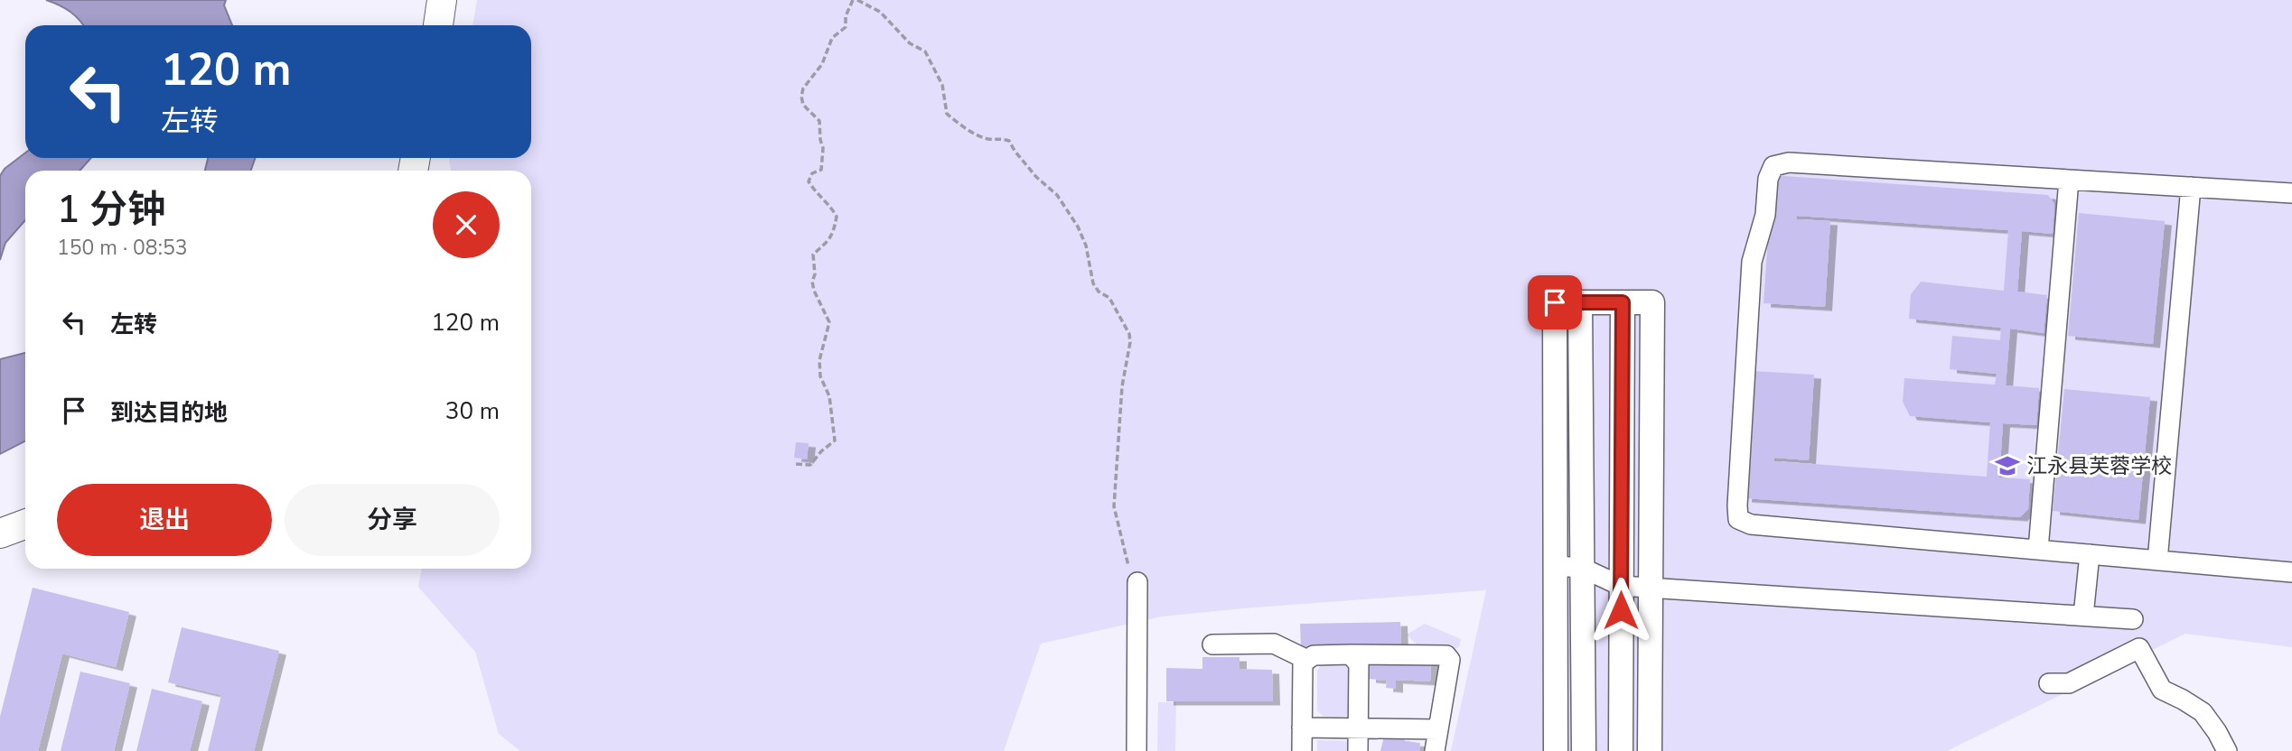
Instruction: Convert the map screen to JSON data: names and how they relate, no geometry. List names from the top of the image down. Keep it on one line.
{"places":{"school or university":["江永县芙蓉学校"]},"page":{"turn":["120 m","左转"],"heading":["1 分钟","150 m · 08:53"],"list":[{"name":"左转","value":"120 m"},{"name":"到达目的地","value":"30 m"}],"buttons":["退出","分享"]}}
